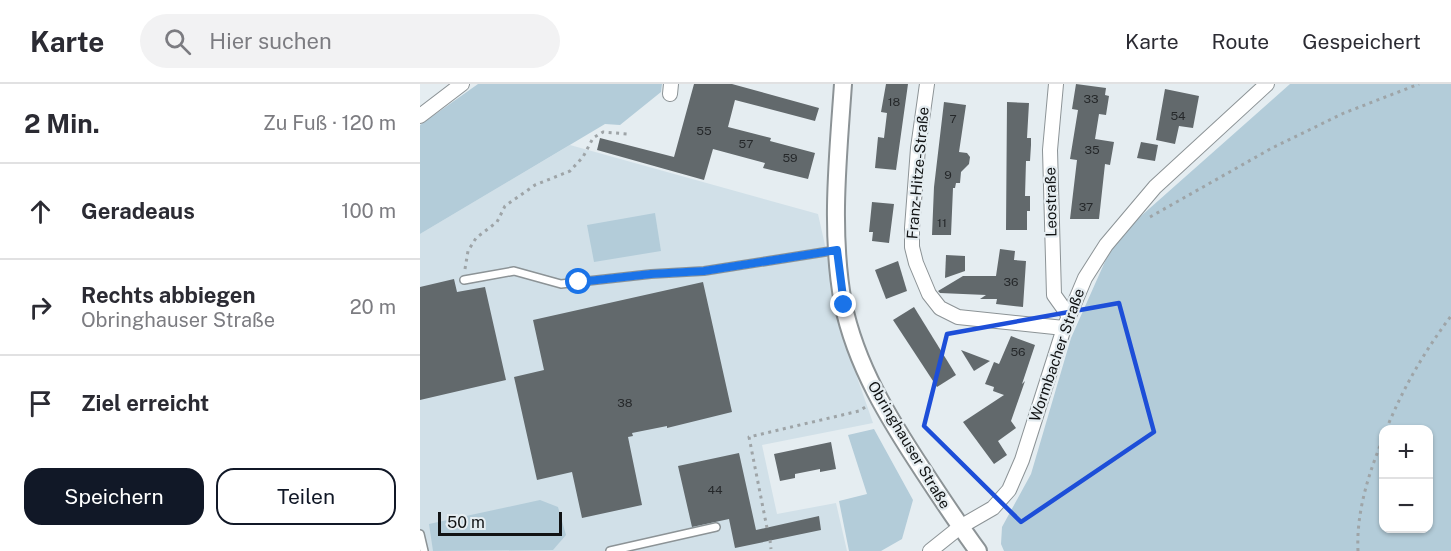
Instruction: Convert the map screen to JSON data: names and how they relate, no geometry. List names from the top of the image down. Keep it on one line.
{"streets":{"street":["Franz-Hitze-Straße","Leostraße","Wormbacher Straße","Obringhauser Straße"]},"crossings":[["Franz-Hitze-Straße","Leostraße"],["Franz-Hitze-Straße","Wormbacher Straße"],["Leostraße","Wormbacher Straße"],["Wormbacher Straße","Obringhauser Straße"]],"house_numbers":["33","18","54","7","55","57","35","59","9","37","11","36","56","38","44"],"scale_bar":"50 m","page":{"header":"Karte","search":"Hier suchen","nav":["Karte","Route","Gespeichert"],"heading":["2 Min.","Zu Fuß · 120 m"],"list":[["Geradeaus","100 m"],["Rechts abbiegen","Obringhauser Straße","20 m"],"Ziel erreicht"],"map_buttons":["+","−"],"buttons":["Speichern","Teilen"],"scale":"50 m"}}
